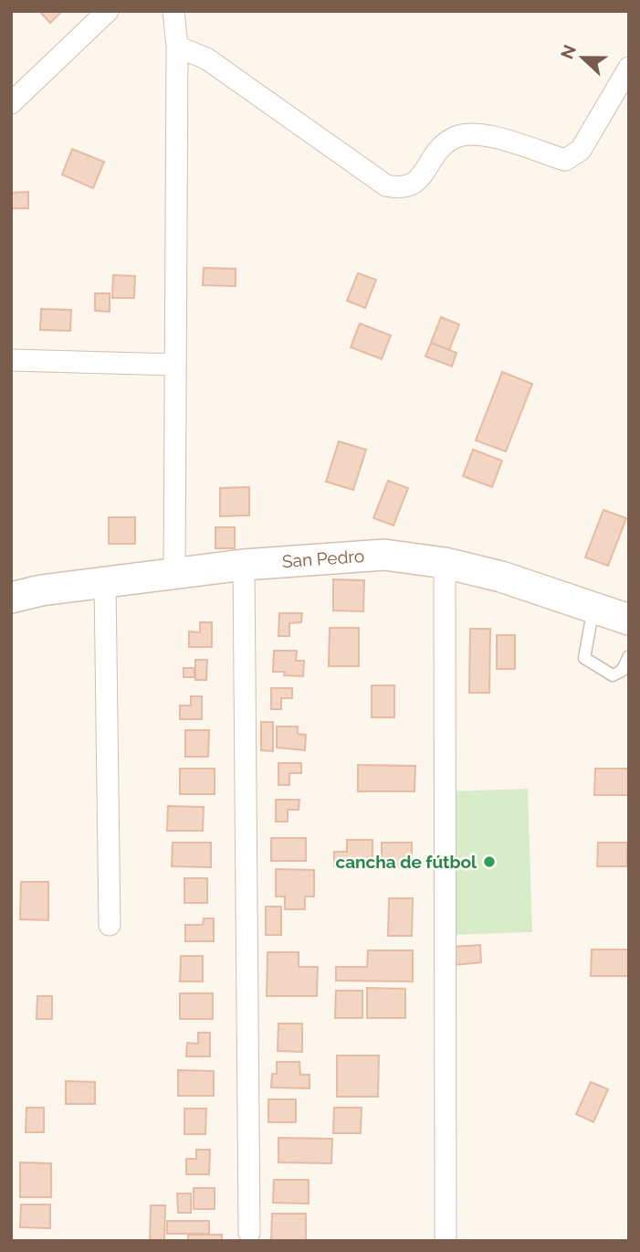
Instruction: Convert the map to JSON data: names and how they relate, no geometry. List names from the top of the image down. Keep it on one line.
{"streets":{"main road":["San Pedro"]},"places":["cancha de fútbol"],"north":"left"}
